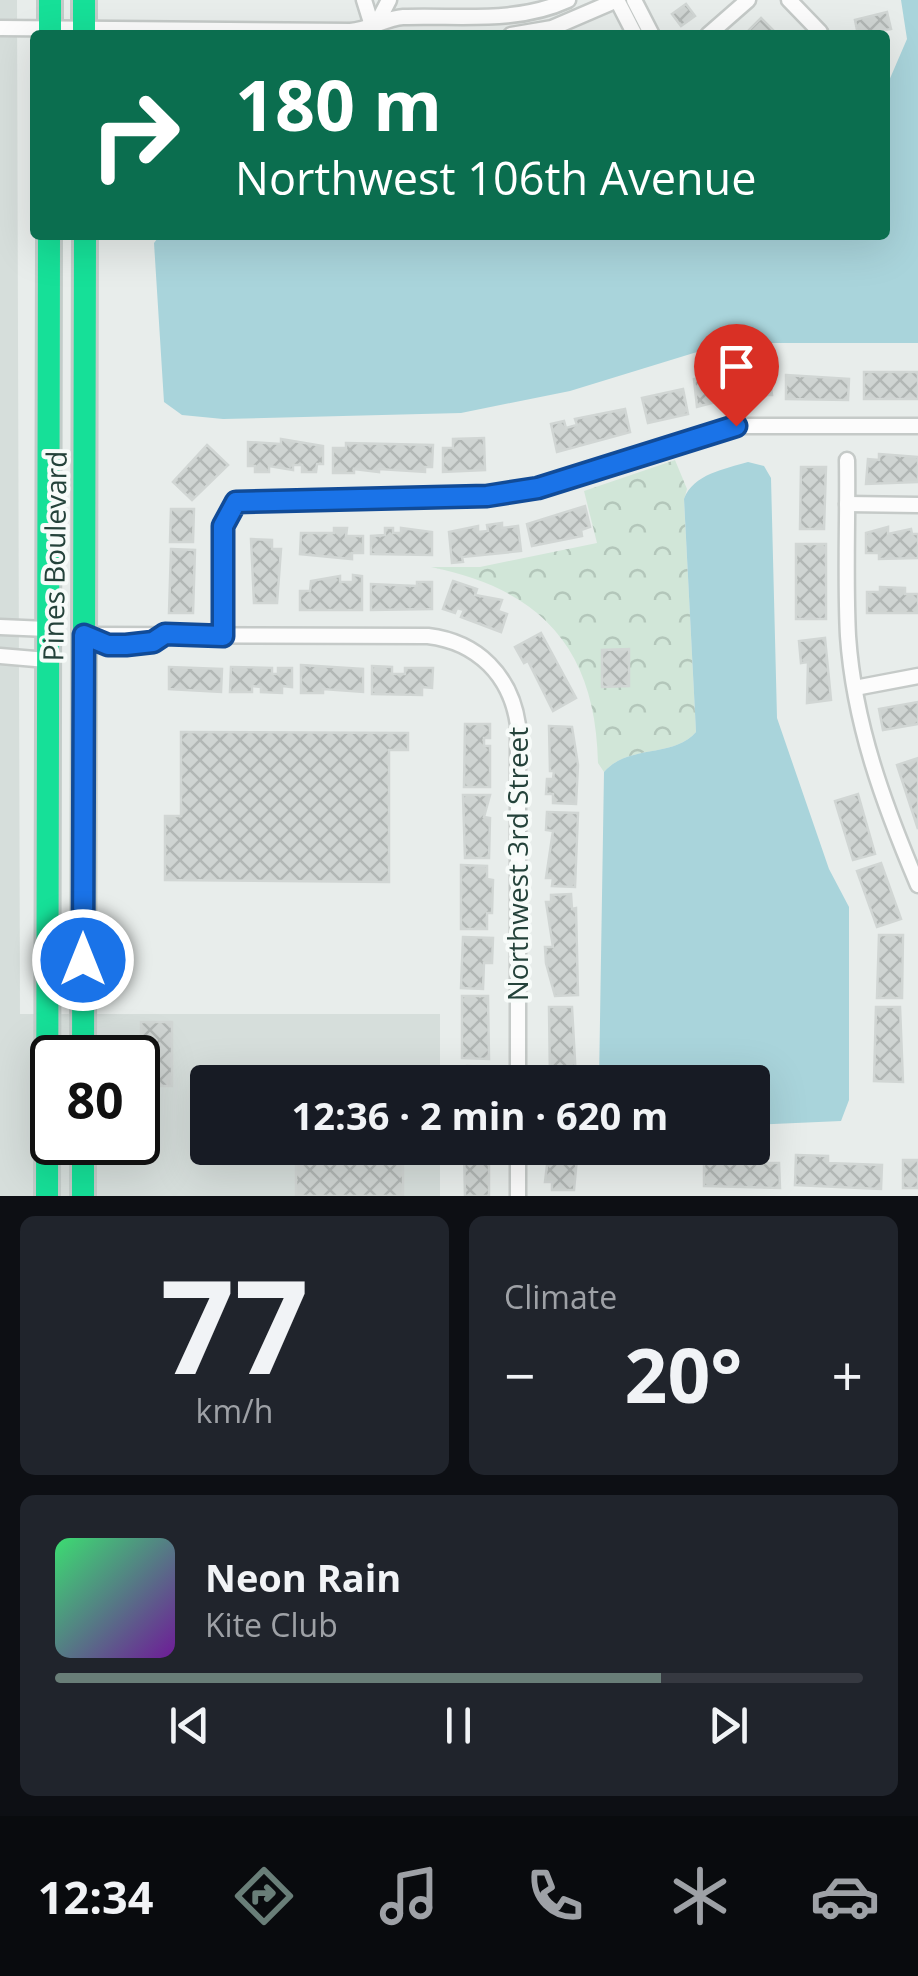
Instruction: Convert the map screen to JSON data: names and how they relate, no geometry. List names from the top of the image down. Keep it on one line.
{"streets":{"highway":["Pines Boulevard"],"street":["Northwest 3rd Street"]},"page":{"turn":["180 m","Northwest 106th Avenue"],"limit":"80","trip":"12:36 · 2 min · 620 m","tile":[["77","km/h"],"Climate"],"heat":["−","20°","+"],"song":["Neon Rain","Kite Club"],"tabs":"12:34"}}
